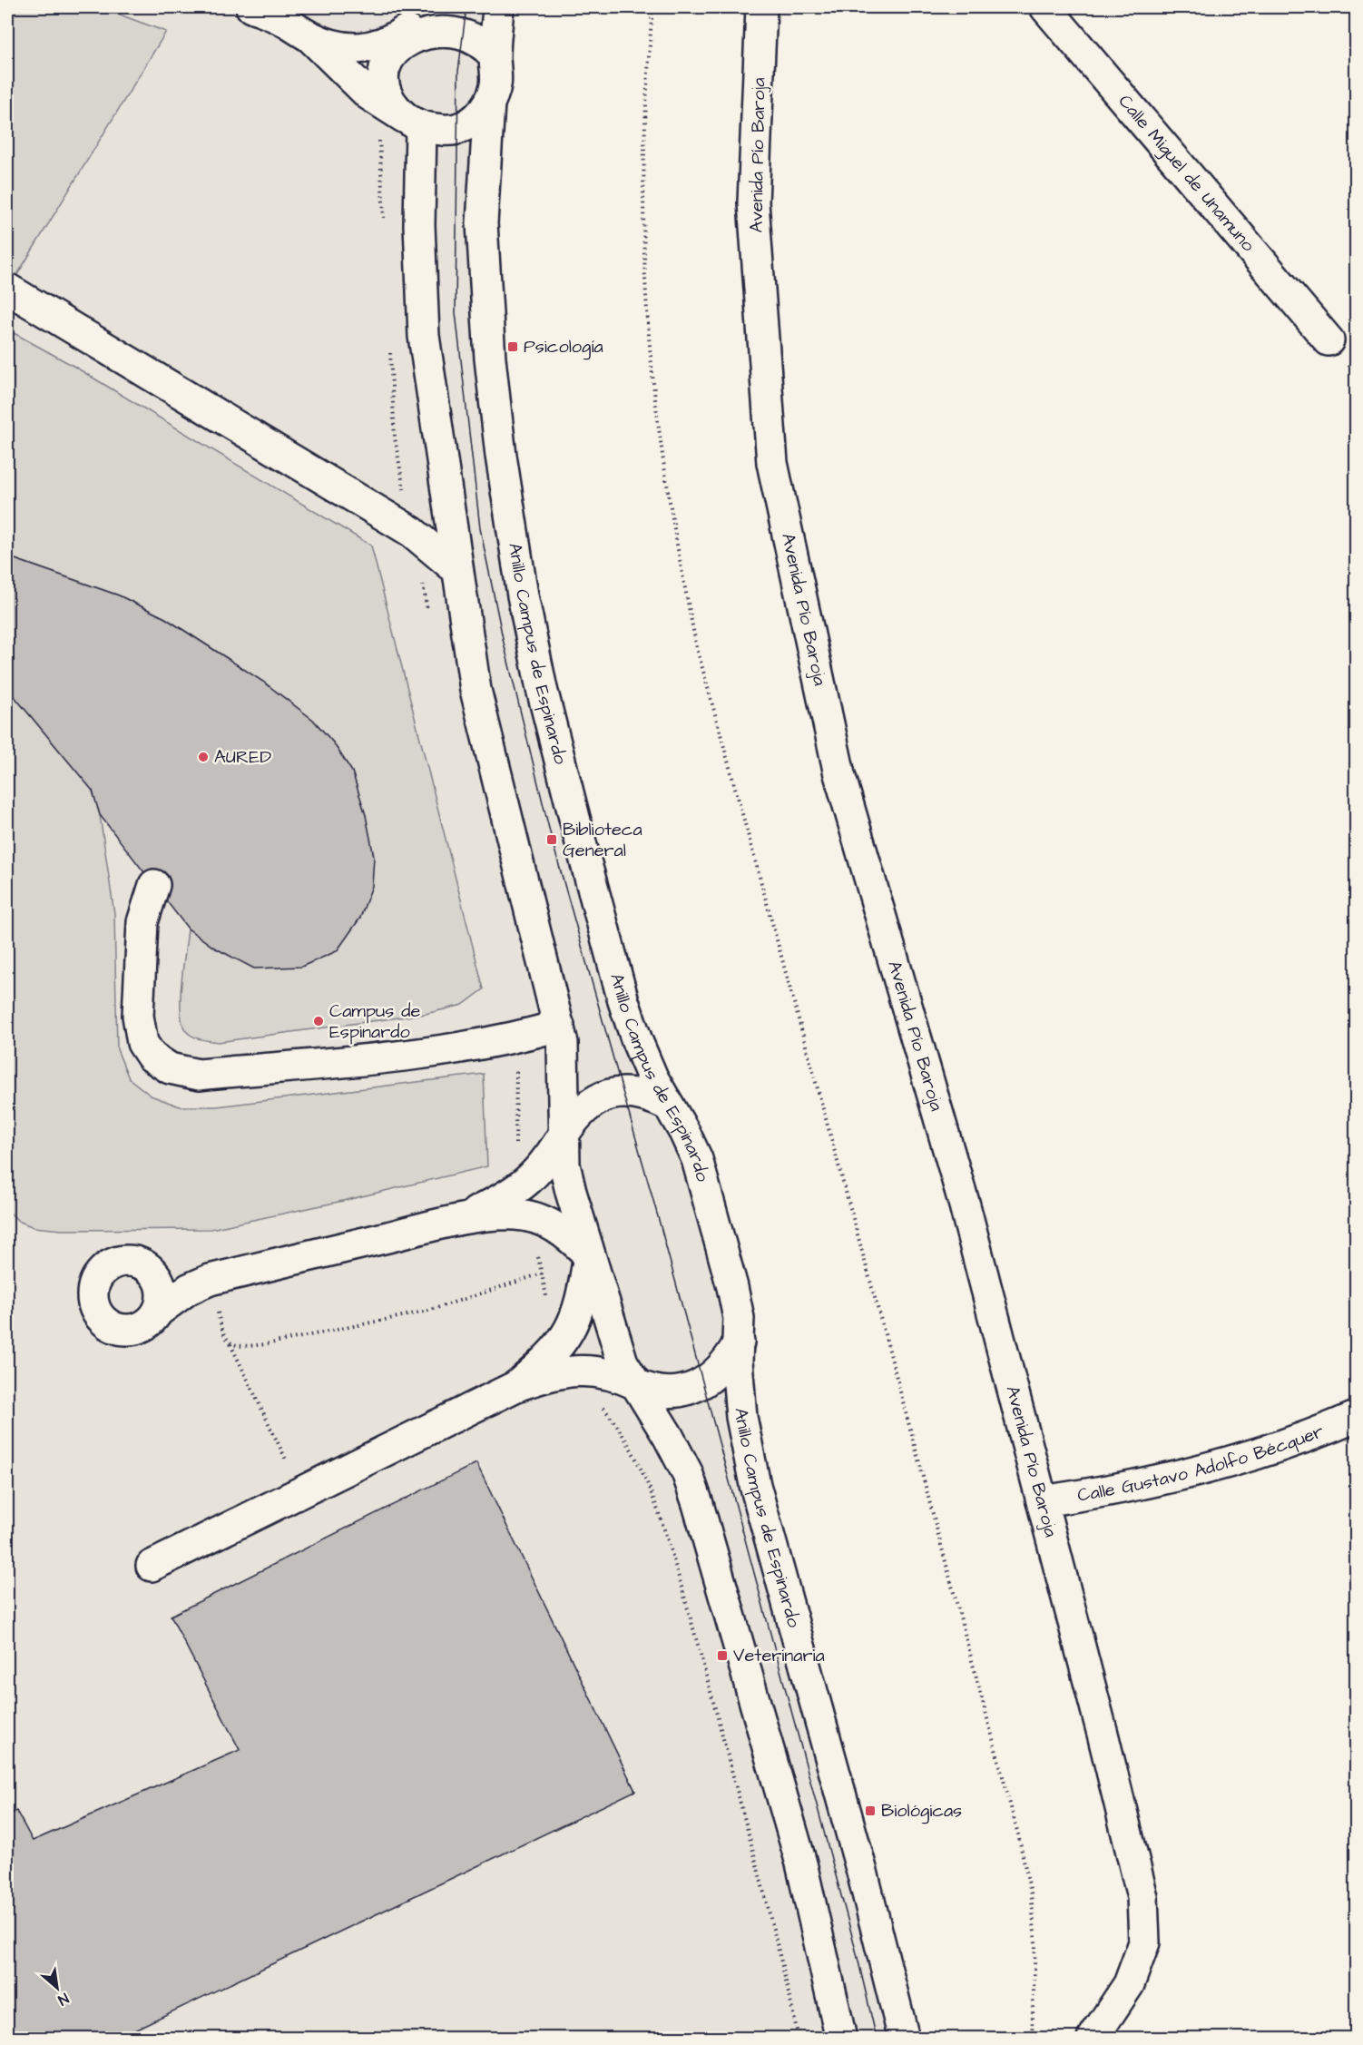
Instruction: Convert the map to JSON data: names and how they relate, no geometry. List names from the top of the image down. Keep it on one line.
{"streets":{"street":["Avenida Pío Baroja","Calle Miguel de Unamuno","Anillo Campus de Espinardo","Calle Gustavo Adolfo Bécquer"]},"crossings":[["Avenida Pío Baroja","Calle Gustavo Adolfo Bécquer"]],"places":{"transit":["Psicología","Biblioteca General","Veterinaria","Biológicas"],"other":["AURED","Campus de Espinardo"]},"north":"bottom right"}
